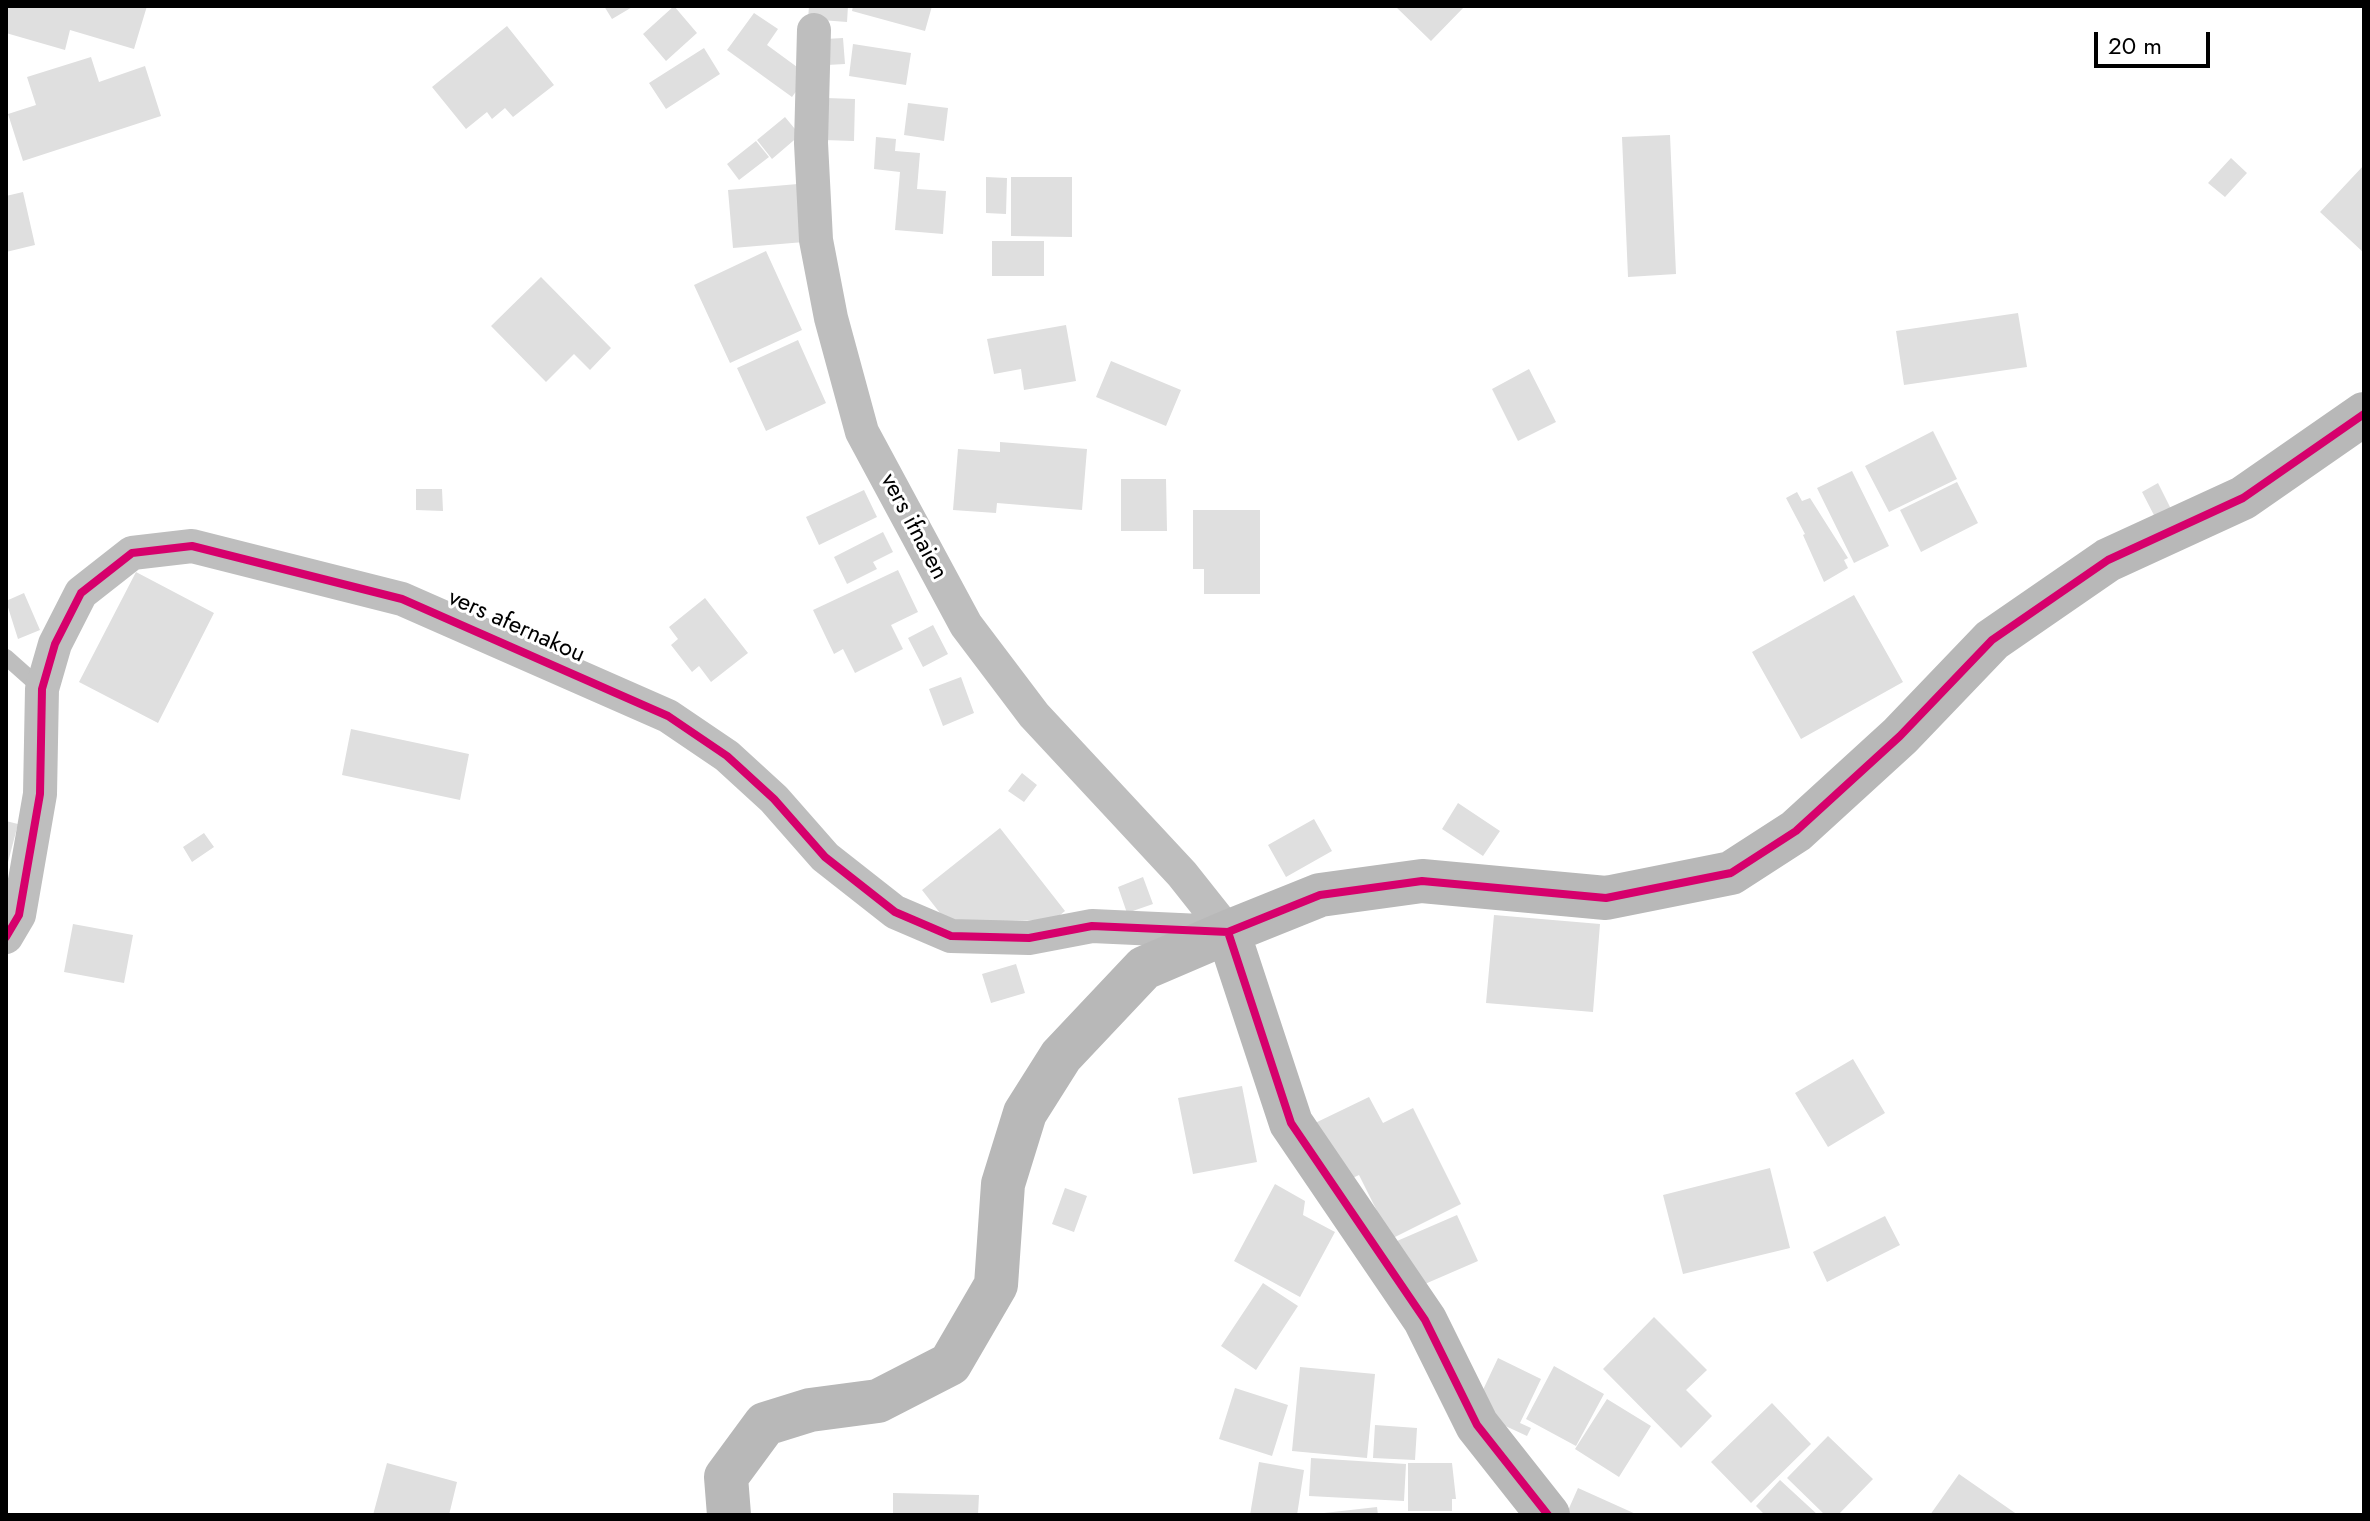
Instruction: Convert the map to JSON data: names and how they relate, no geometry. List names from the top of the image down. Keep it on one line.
{"streets":{"street":["vers ifnaien","vers afernakou"]},"crossings":[["vers ifnaien","vers afernakou"]],"scale_bar":"20 m"}
